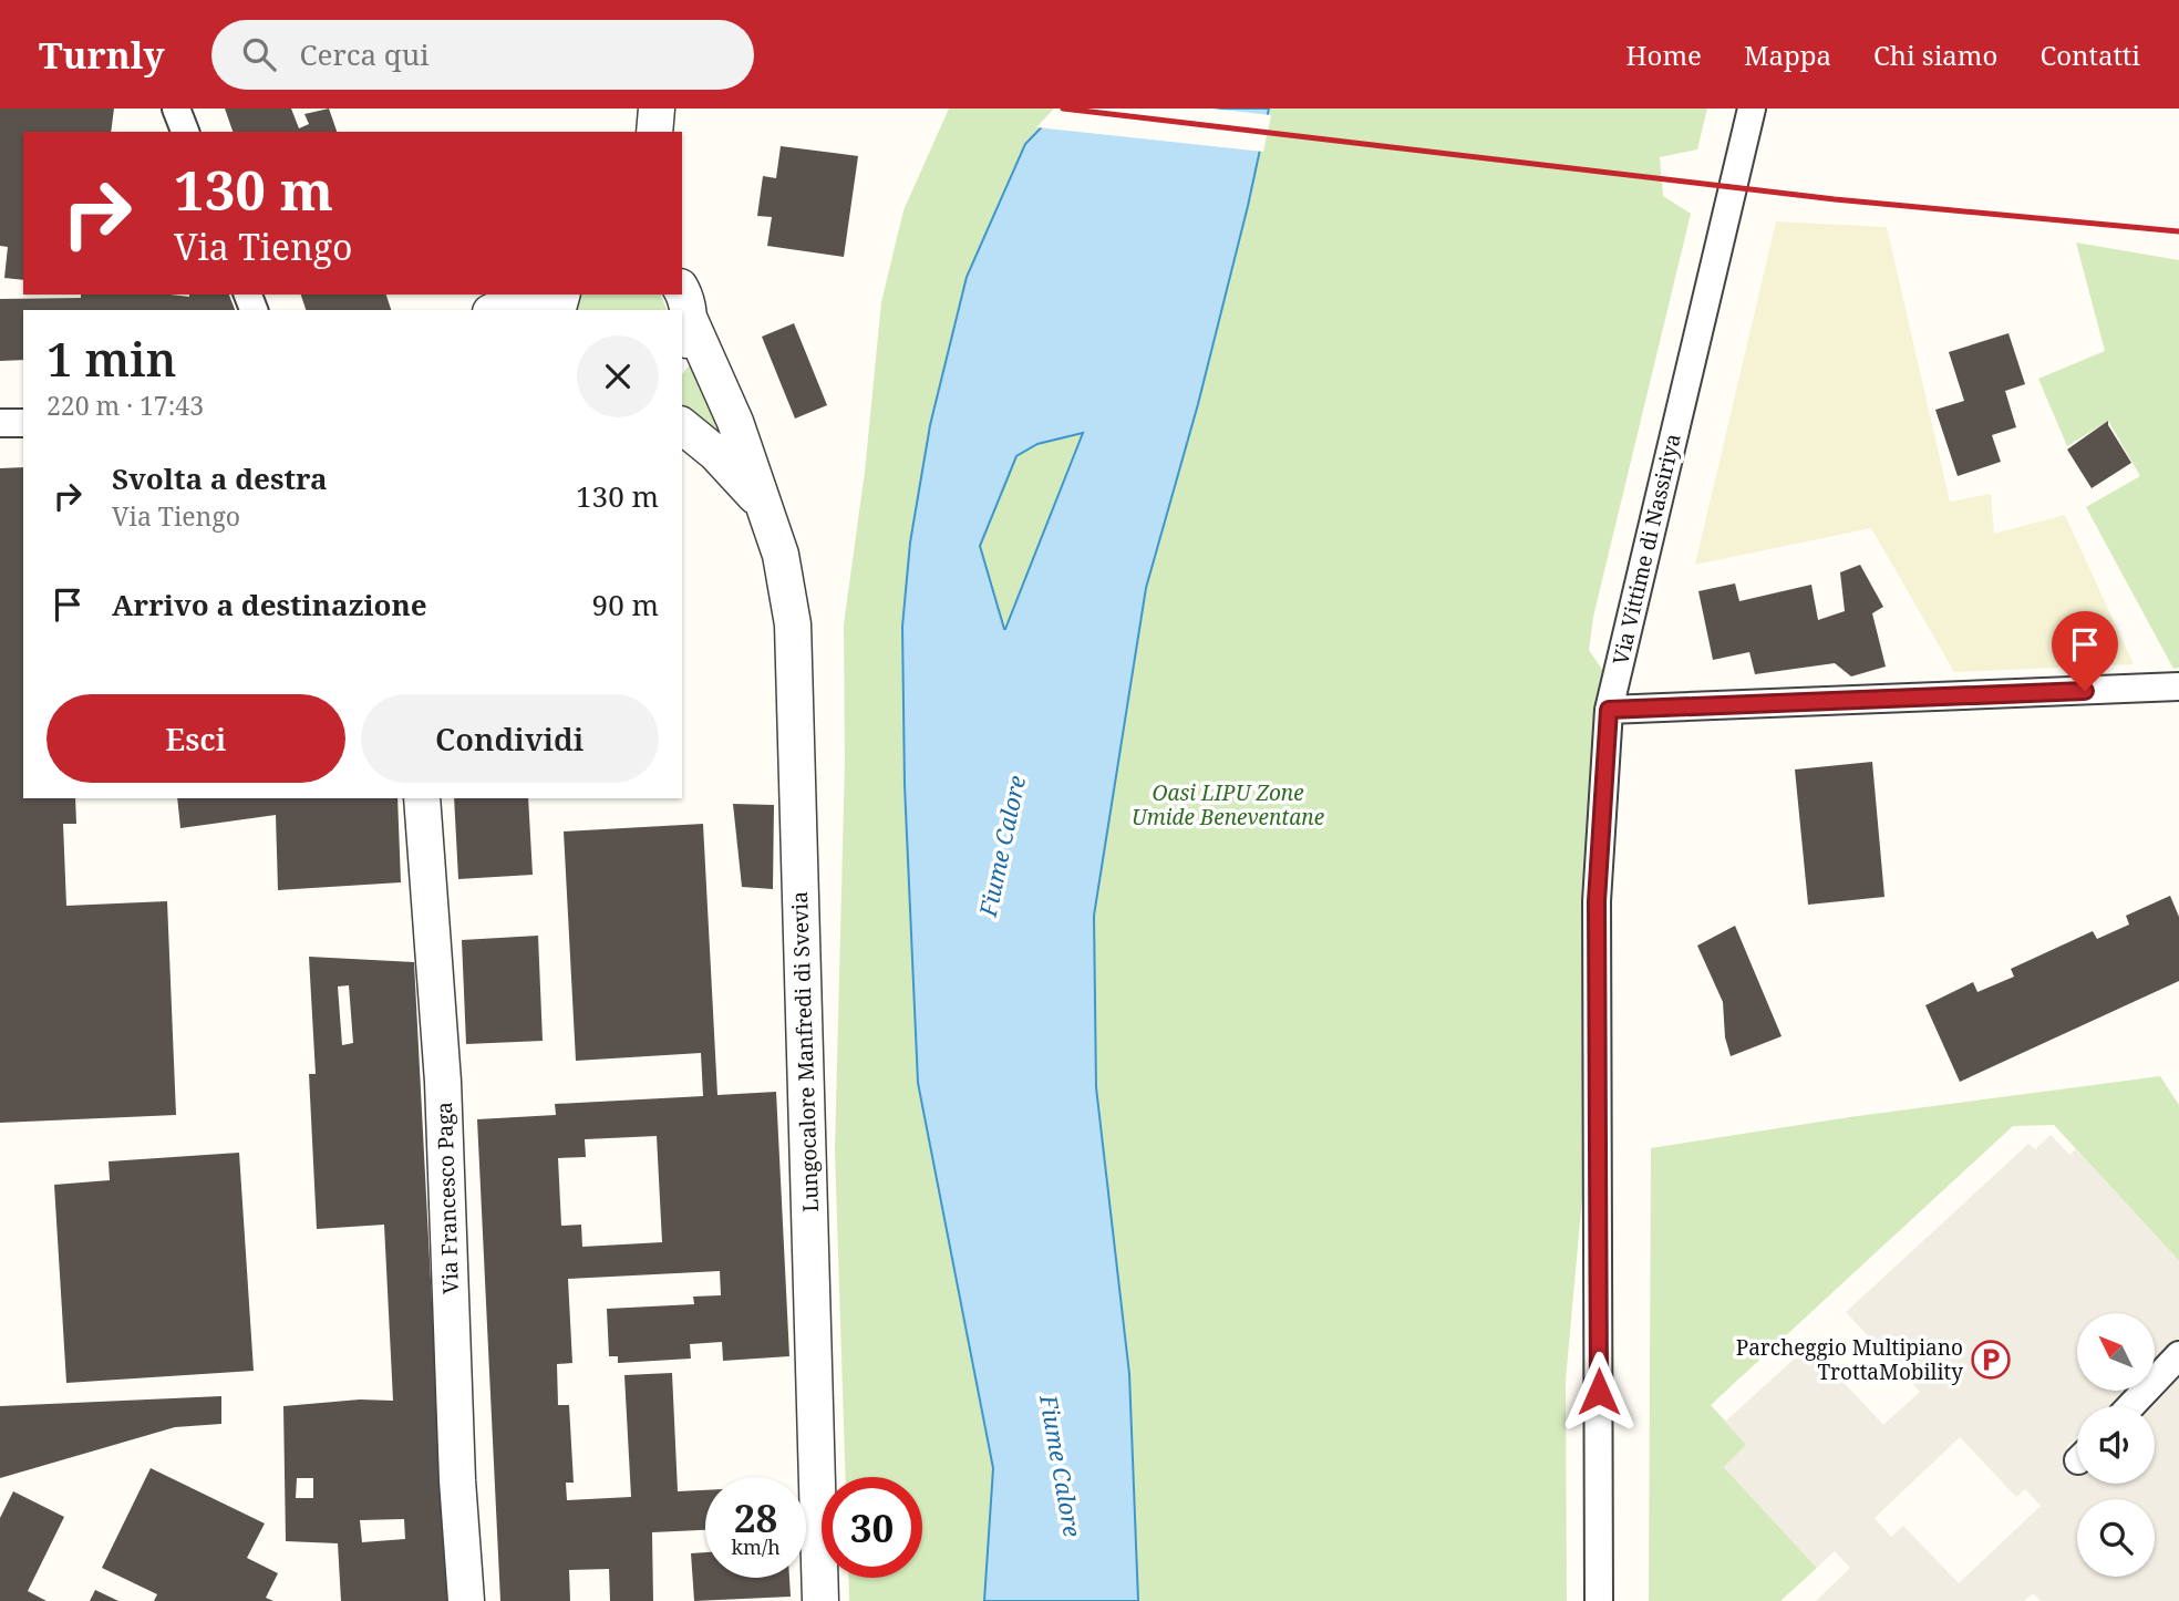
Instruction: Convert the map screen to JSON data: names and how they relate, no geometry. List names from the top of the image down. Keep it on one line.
{"streets":{"street":["Via Vittime di Nassiriya","Lungocalore Manfredi di Svevia","Via Francesco Paga"]},"water":["Fiume Calore"],"parks":["Oasi LIPU Zone Umide Beneventane"],"places":{"parking":["Parcheggio Multipiano TrottaMobility"]},"north":"top left","page":{"header":"Turnly","search":"Cerca qui","nav":["Home","Mappa","Chi siamo","Contatti"],"turn":["130 m","Via Tiengo"],"heading":["1 min","220 m · 17:43"],"list":[{"name":"Svolta a destra","note":"Via Tiengo","value":"130 m"},{"name":"Arrivo a destinazione","value":"90 m"}],"buttons":["Esci","Condividi"],"speed":"28 km/h","limit":"30"}}
